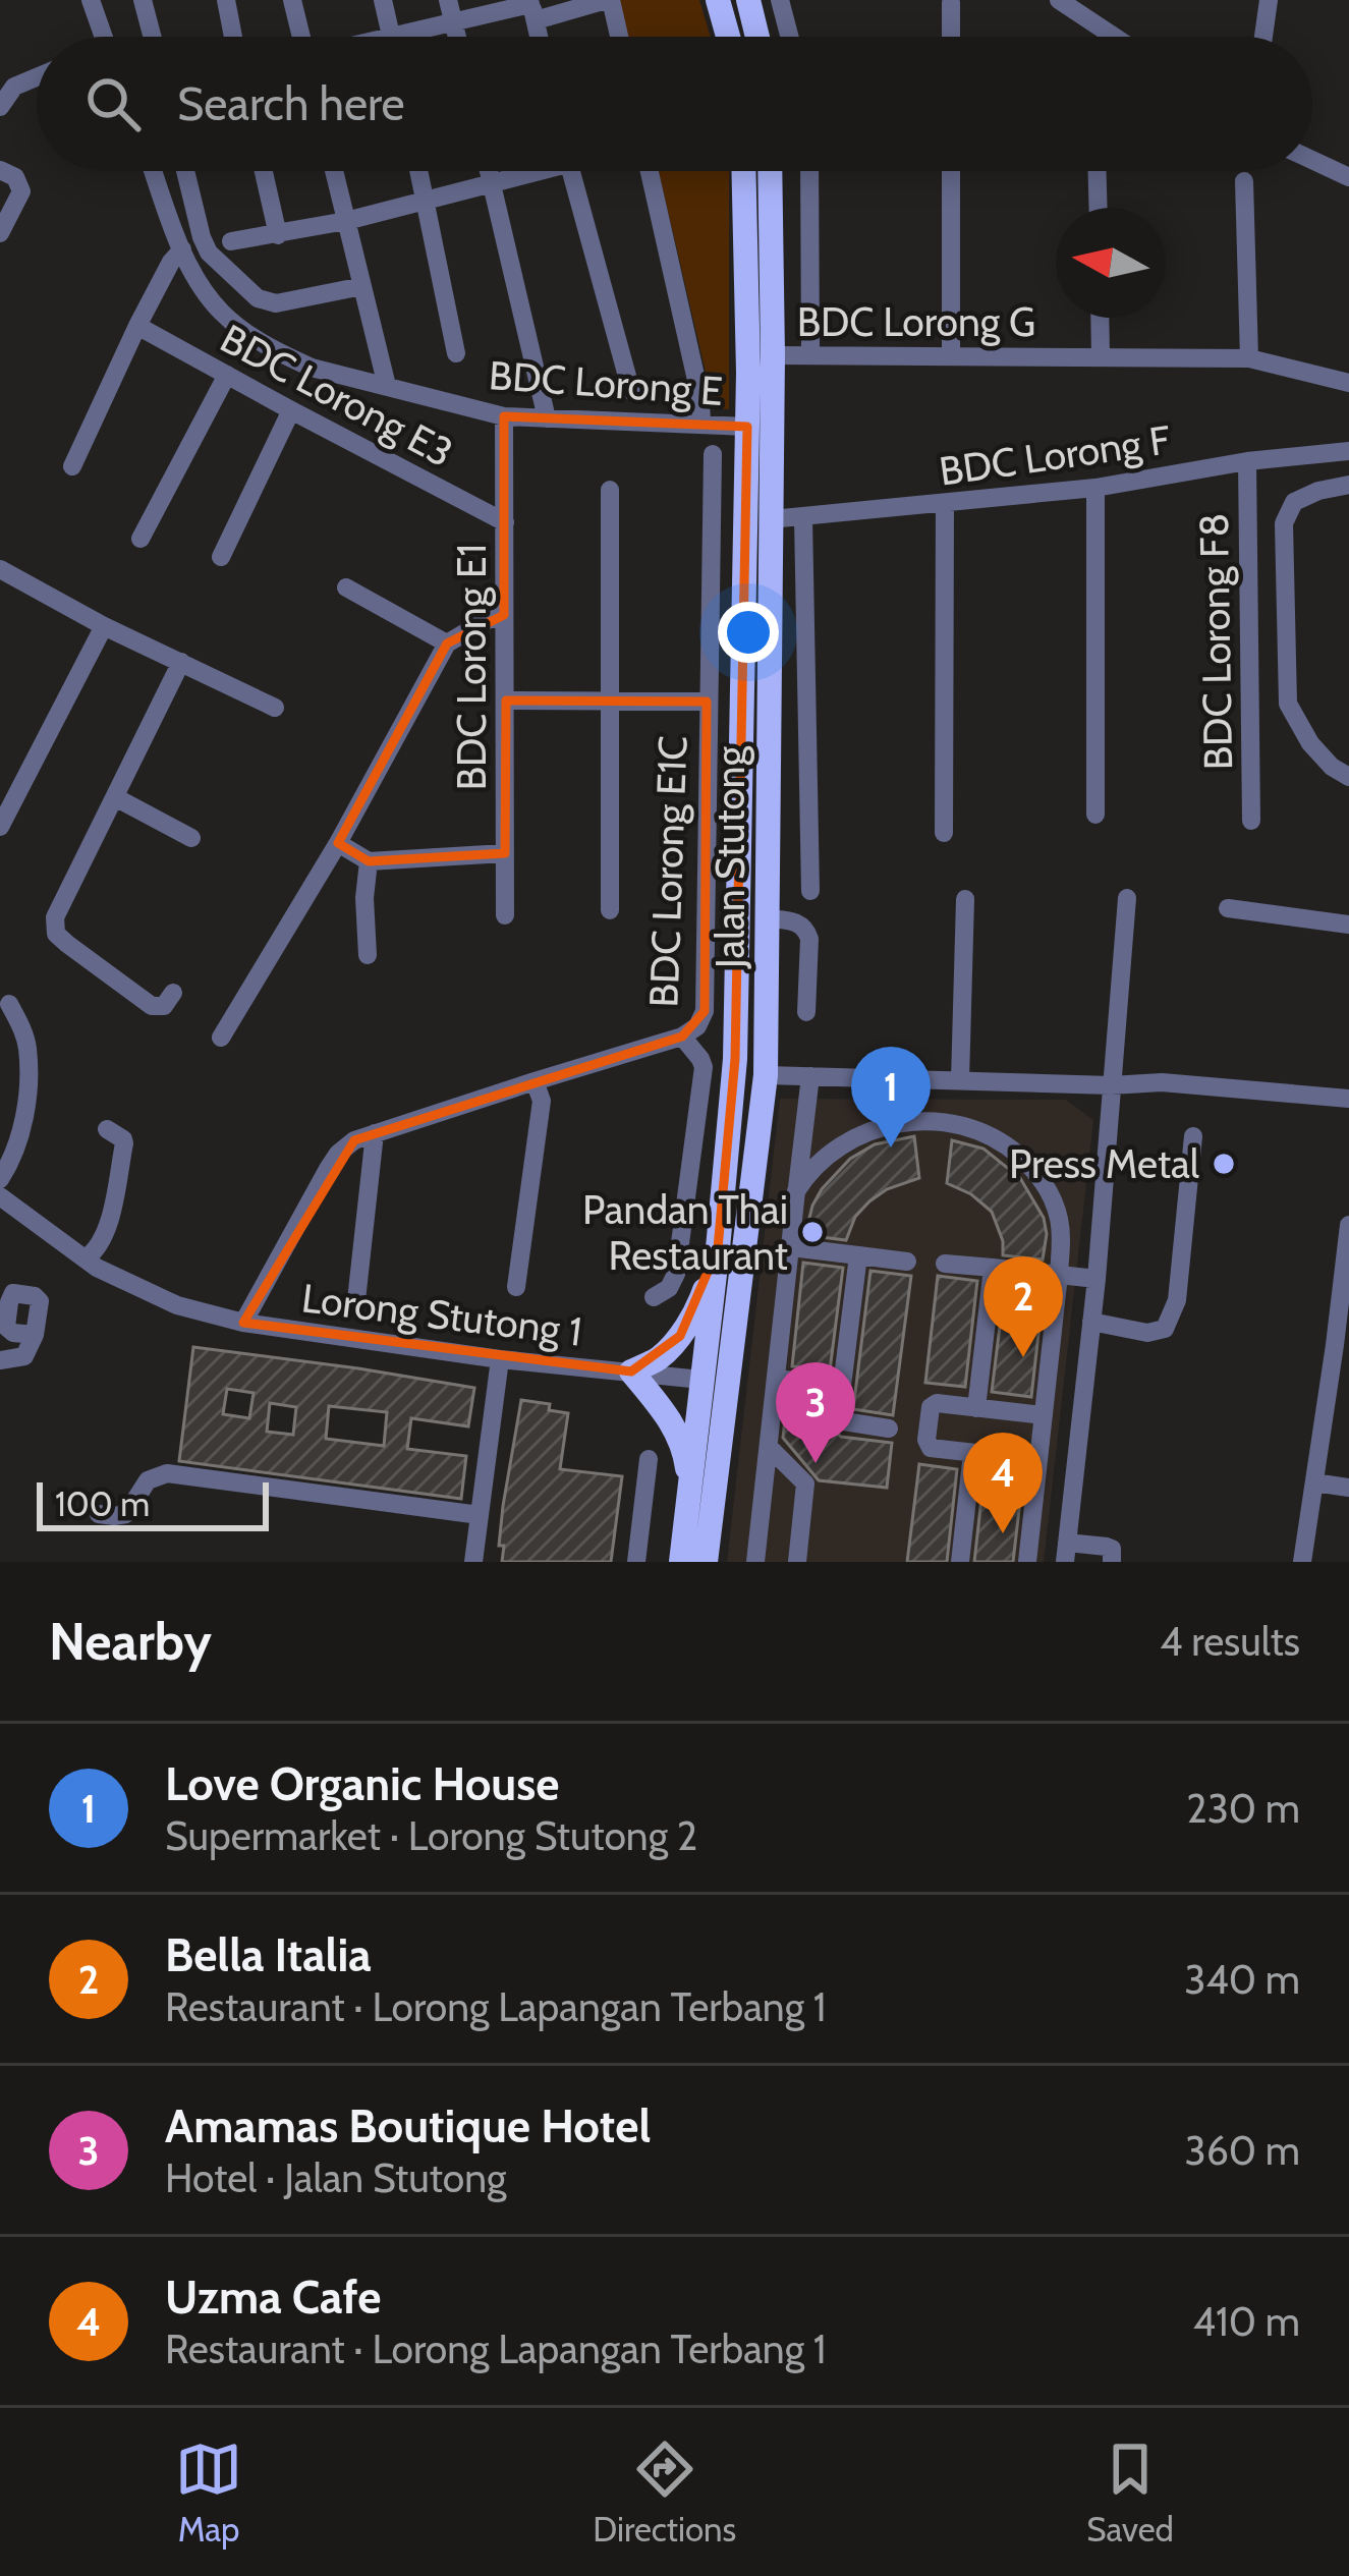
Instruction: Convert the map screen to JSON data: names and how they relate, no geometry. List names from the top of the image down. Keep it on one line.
{"streets":{"main road":["Jalan Stutong"],"street":["BDC Lorong G","BDC Lorong E","BDC Lorong E3","BDC Lorong F","BDC Lorong F8","BDC Lorong E1","BDC Lorong E1C","Lorong Stutong 1"]},"crossings":[["BDC Lorong G","Jalan Stutong"],["BDC Lorong E","BDC Lorong E1"],["BDC Lorong E","Jalan Stutong"],["BDC Lorong E3","BDC Lorong E1"],["BDC Lorong F","BDC Lorong F8"],["BDC Lorong F","Jalan Stutong"],["Jalan Stutong","Lorong Stutong 1"]],"places":["Press Metal","Pandan Thai Restaurant"],"scale_bar":"100 m","north":"left","page":{"search":"Search here","pins":["1","2","3","4"],"scale":"100 m","heading":["Nearby","4 results"],"list":[{"mark":"1","name":"Love Organic House","note":"Supermarket · Lorong Stutong 2","value":"230 m"},{"mark":"2","name":"Bella Italia","note":"Restaurant · Lorong Lapangan Terbang 1","value":"340 m"},{"mark":"3","name":"Amamas Boutique Hotel","note":"Hotel · Jalan Stutong","value":"360 m"},{"mark":"4","name":"Uzma Cafe","note":"Restaurant · Lorong Lapangan Terbang 1","value":"410 m"}],"nav":["Map","Directions","Saved"]}}
